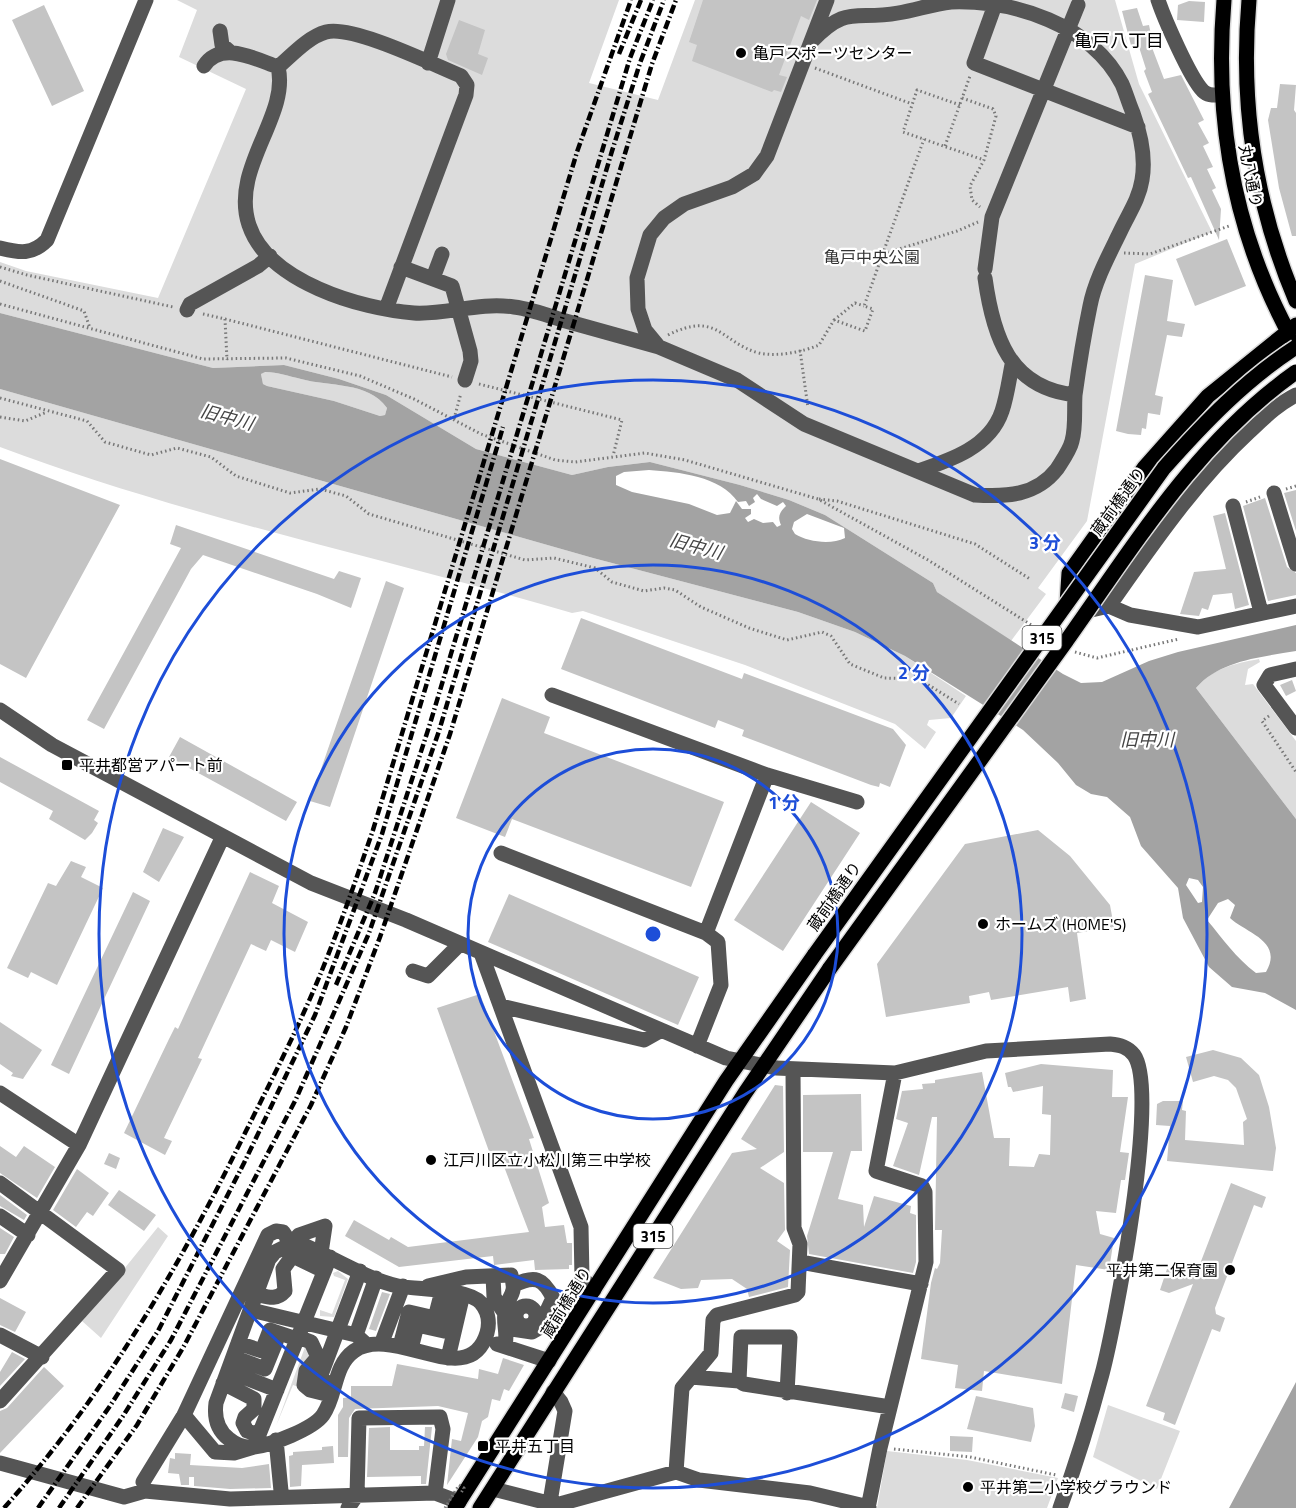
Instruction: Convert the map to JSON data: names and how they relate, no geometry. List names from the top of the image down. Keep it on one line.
{"streets":{"main road":["丸八通り","蔵前橋通り","315"]},"crossings":[["丸八通り","蔵前橋通り"]],"districts":["亀戸八丁目"],"water":["旧中川"],"parks":["亀戸中央公園"],"places":{"other":["亀戸スポーツセンター","ホームズ (HOME'S)","江戸川区立小松川第三中学校","平井第二保育園","平井第二小学校グラウンド"],"transit":["平井都営アパート前","平井五丁目"]},"rings":["3 分","2 分","1 分"]}
